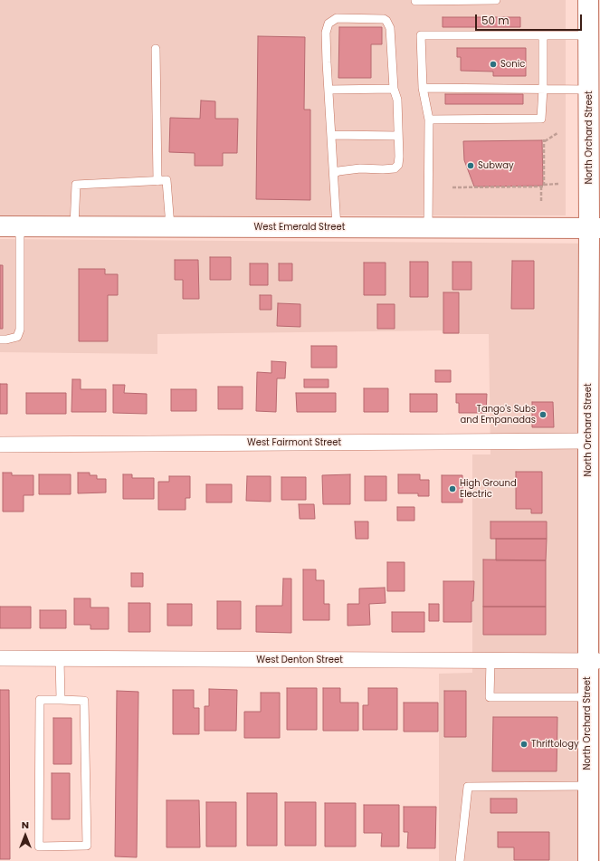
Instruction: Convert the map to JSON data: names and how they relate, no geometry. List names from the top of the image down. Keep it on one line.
{"streets":{"main road":["North Orchard Street","West Emerald Street"],"street":["West Fairmont Street","West Denton Street"]},"crossings":[["North Orchard Street","West Emerald Street"],["North Orchard Street","West Fairmont Street"],["North Orchard Street","West Denton Street"]],"places":["Sonic","Subway","Tango's Subs and Empanadas","High Ground Electric","Thriftology"],"scale_bar":"50 m","north":"top"}
